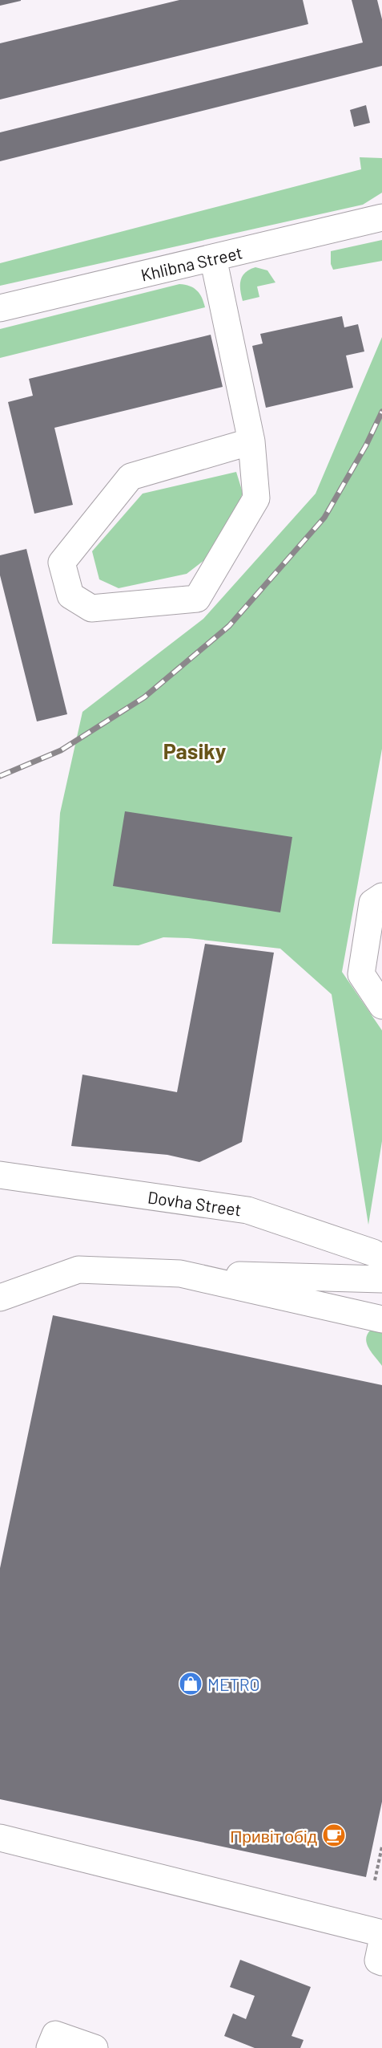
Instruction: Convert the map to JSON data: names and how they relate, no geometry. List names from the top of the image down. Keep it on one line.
{"streets":{"street":["Khlibna Street","Dovha Street"]},"districts":["Pasiky"],"places":{"shop":["METRO"],"cafe":["Привіт обід"]}}
